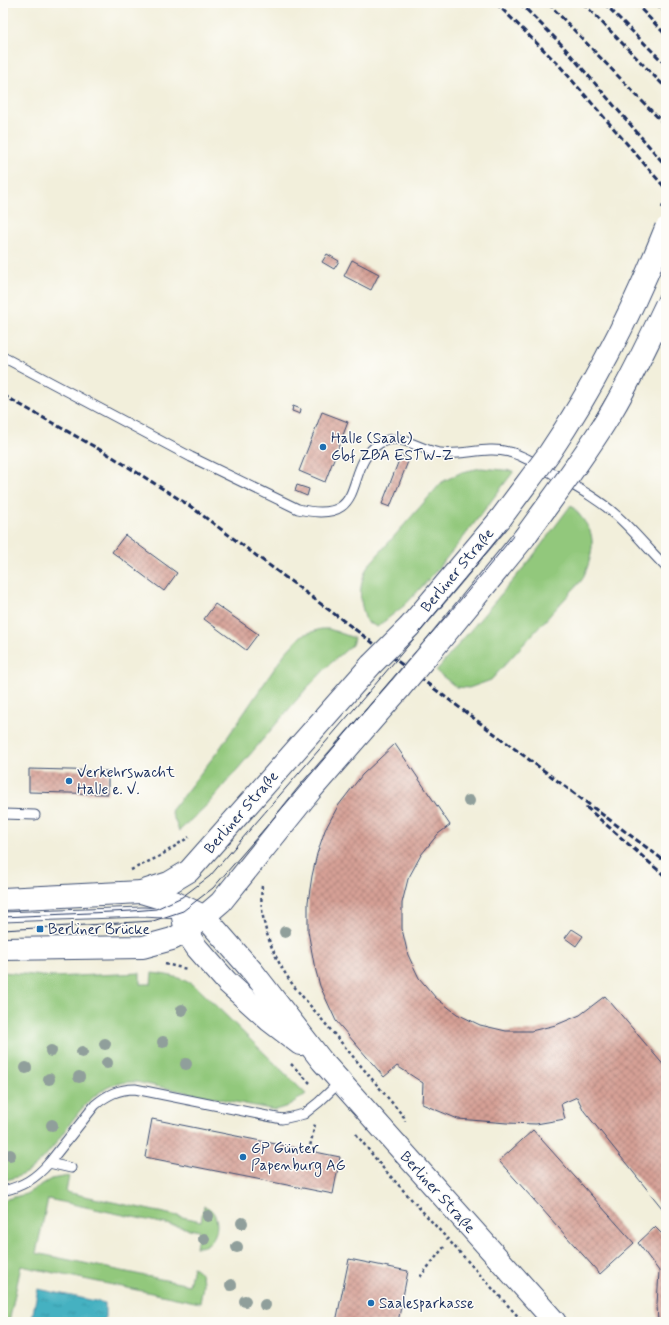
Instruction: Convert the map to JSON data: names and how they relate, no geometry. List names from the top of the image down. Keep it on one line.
{"streets":{"street":["Berliner Straße"]},"places":{"other":["Halle (Saale) Gbf ZBA ESTW-Z","Verkehrswacht Halle e. V.","GP Günter Papenburg AG","Saalesparkasse"],"transit":["Berliner Brücke"]}}
